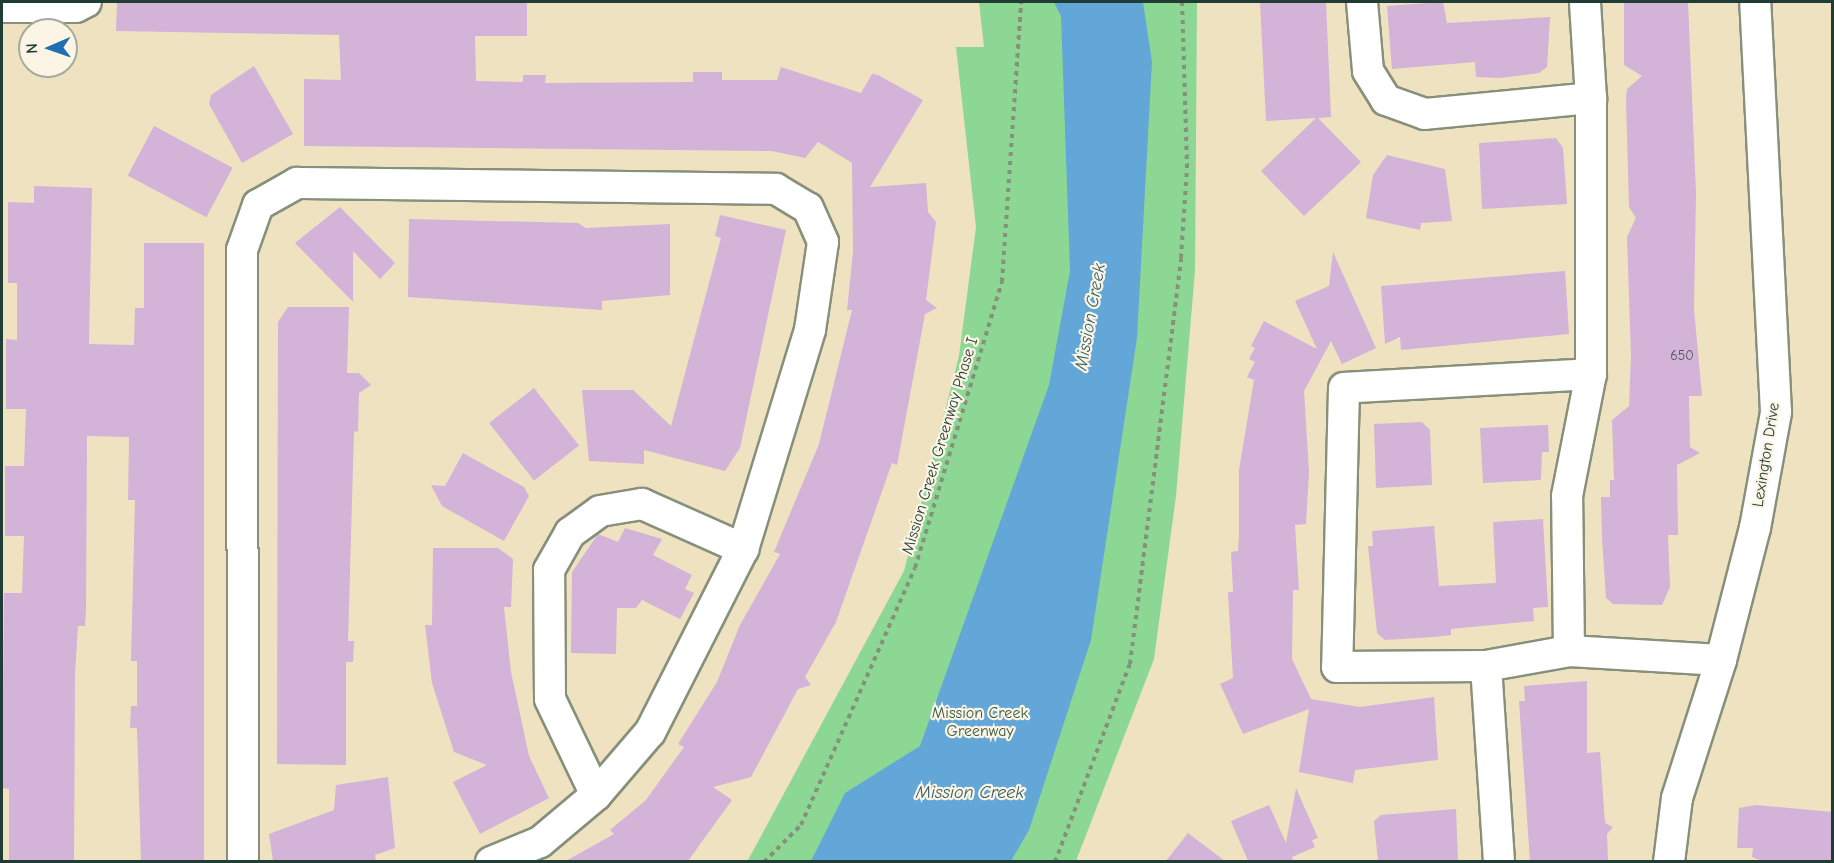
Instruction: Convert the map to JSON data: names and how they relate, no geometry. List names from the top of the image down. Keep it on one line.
{"streets":{"street":["Lexington Drive"],"path":["Mission Creek Greenway Phase I"]},"water":["Mission Creek"],"parks":["Mission Creek Greenway"],"house_numbers":["650"],"north":"left"}
